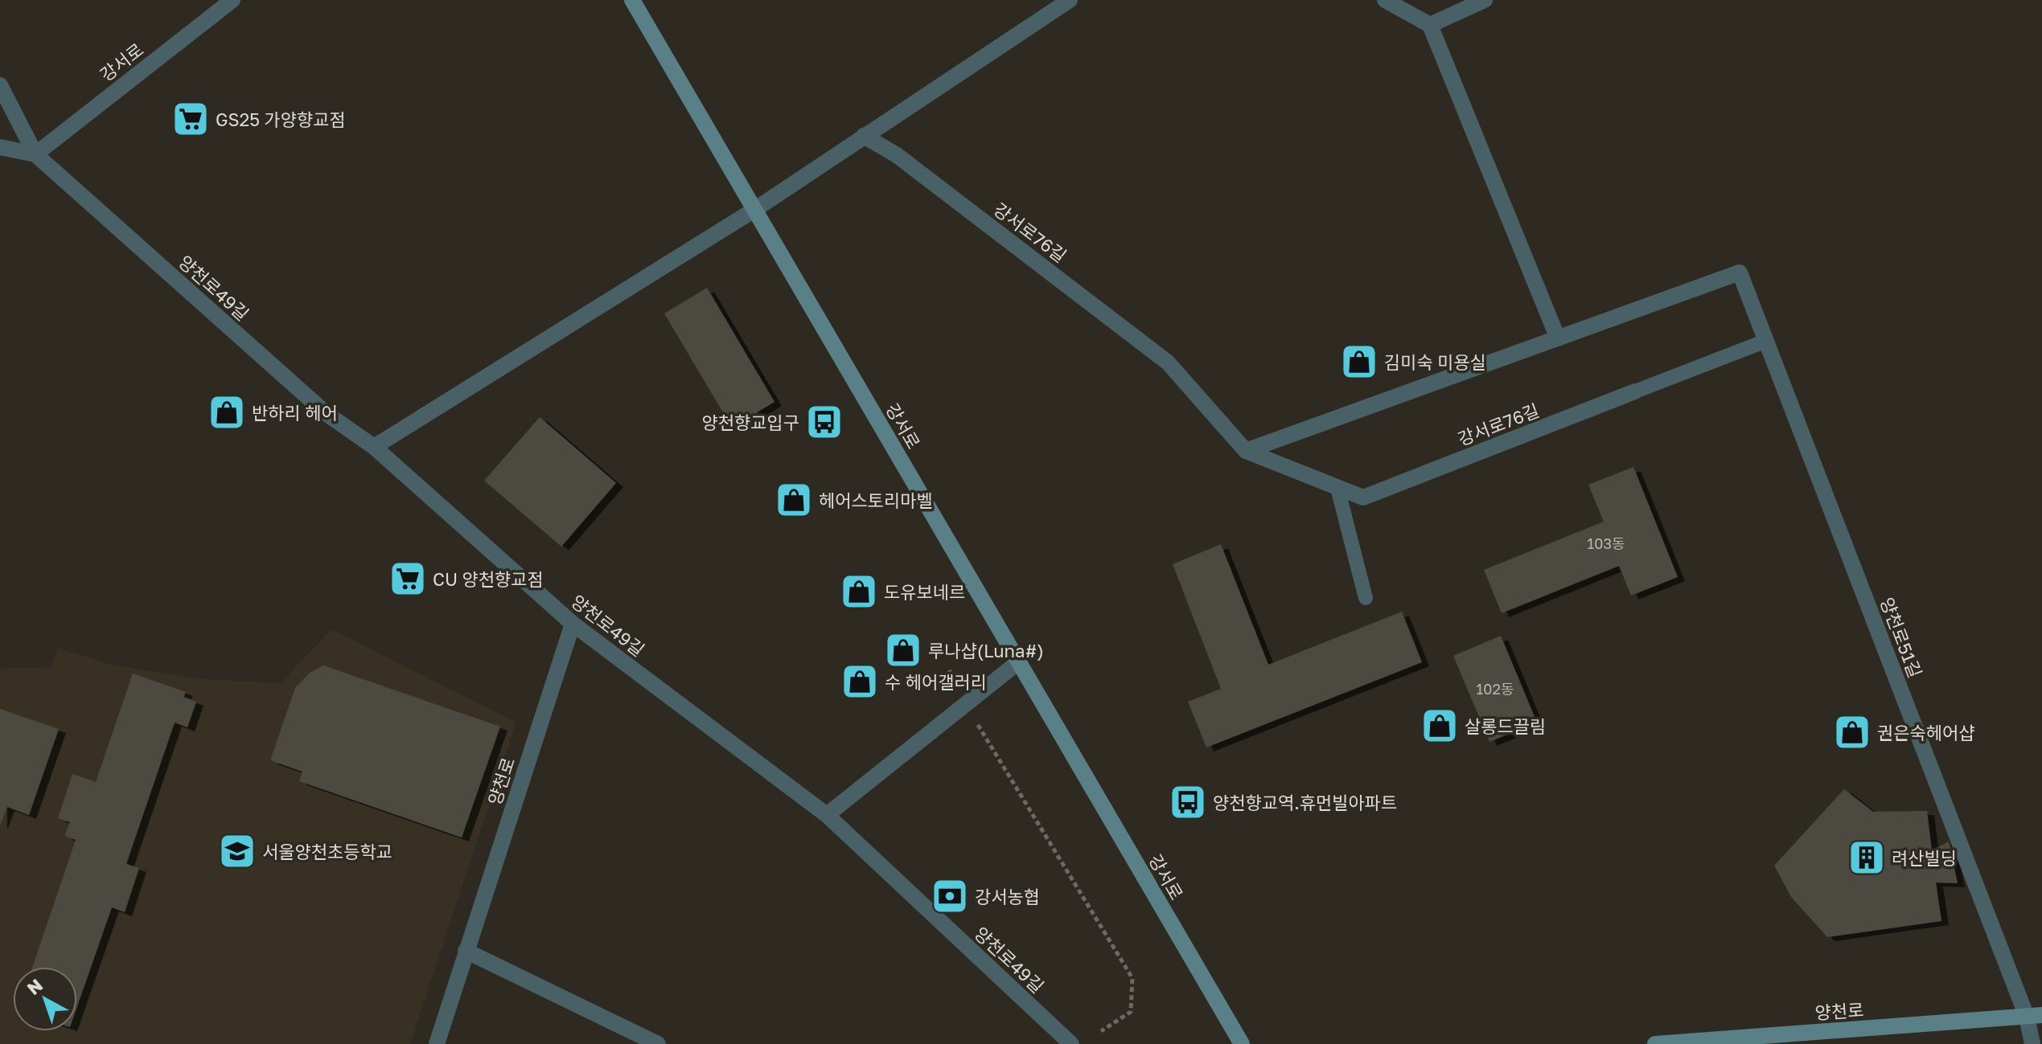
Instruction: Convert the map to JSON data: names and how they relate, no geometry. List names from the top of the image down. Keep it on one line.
{"streets":{"main road":["강서로","양천로"],"street":["강서로76길","양천로49길","양천로51길"]},"crossings":[["강서로","양천로49길"],["강서로76길","양천로51길"],["양천로49길","양천로"],["양천로51길","양천로"]],"places":{"supermarket":["GS25 가양향교점","CU 양천향교점"],"shop":["김미숙 미용실","반하리 헤어","헤어스토리마벨","도유보네르","루나샵(Luna#)","수 헤어갤러리","살롱드끌림","권은숙헤어샵"],"bus stop":["양천향교입구","양천향교역.휴먼빌아파트"],"school or university":["서울양천초등학교"],"building":["려산빌딩"],"bank":["강서농협"]},"house_numbers":["103동","102동"],"north":"top left"}
